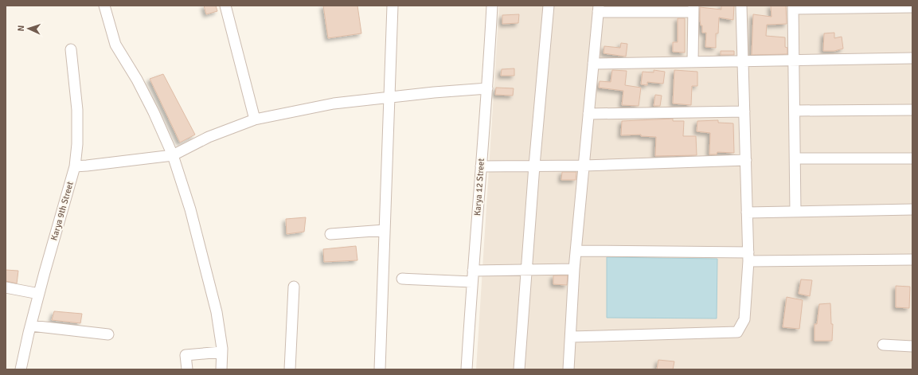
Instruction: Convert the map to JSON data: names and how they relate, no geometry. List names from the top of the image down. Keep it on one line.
{"streets":{"street":["Karya 12 Street","Karya 9th Street"]},"north":"left"}
